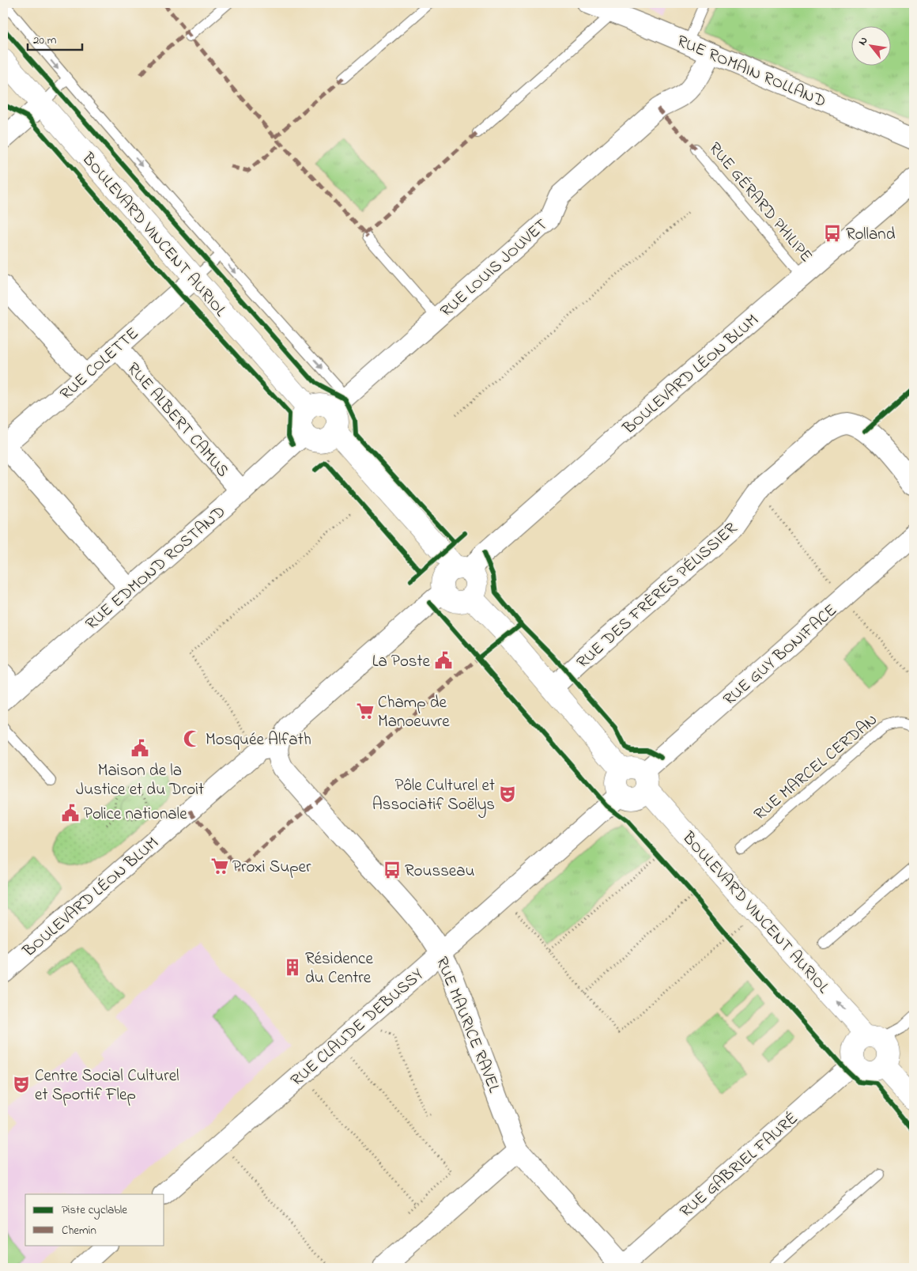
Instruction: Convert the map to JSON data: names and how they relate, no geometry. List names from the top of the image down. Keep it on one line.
{"streets":{"street":["RUE ROMAIN ROLLAND","BOULEVARD VINCENT AURIOL","RUE LOUIS JOUVET","RUE COLETTE","BOULEVARD LÉON BLUM","RUE ALBERT CAMUS","RUE EDMOND ROSTAND","RUE DES FRÈRES PÉLISSIER","RUE GUY BONIFACE","RUE MAURICE RAVEL","RUE CLAUDE DEBUSSY","RUE GABRIEL FAURÉ"],"lane":["RUE GÉRARD PHILIPE","RUE MARCEL CERDAN"]},"crossings":[["RUE ROMAIN ROLLAND","RUE LOUIS JOUVET"],["RUE GÉRARD PHILIPE","BOULEVARD LÉON BLUM"],["BOULEVARD VINCENT AURIOL","RUE COLETTE"],["BOULEVARD VINCENT AURIOL","RUE GUY BONIFACE"],["BOULEVARD VINCENT AURIOL","RUE CLAUDE DEBUSSY"],["BOULEVARD VINCENT AURIOL","RUE GABRIEL FAURÉ"],["RUE COLETTE","RUE ALBERT CAMUS"],["BOULEVARD LÉON BLUM","RUE MAURICE RAVEL"],["RUE ALBERT CAMUS","RUE EDMOND ROSTAND"],["RUE GUY BONIFACE","RUE CLAUDE DEBUSSY"],["RUE MAURICE RAVEL","RUE CLAUDE DEBUSSY"],["RUE MAURICE RAVEL","RUE GABRIEL FAURÉ"]],"places":{"bus stop":["Rolland","Rousseau"],"public building":["La Poste","Maison de la Justice et du Droit","Police nationale"],"supermarket":["Champ de Manoeuvre","Proxi Super"],"mosque":["Mosquée Alfath"],"theatre":["Pôle Culturel et Associatif Soëlys","Centre Social Culturel et Sportif Flep"],"building":["Résidence du Centre"]},"legend":["Piste cyclable","Chemin"],"scale_bar":"20 m","north":"top left"}
